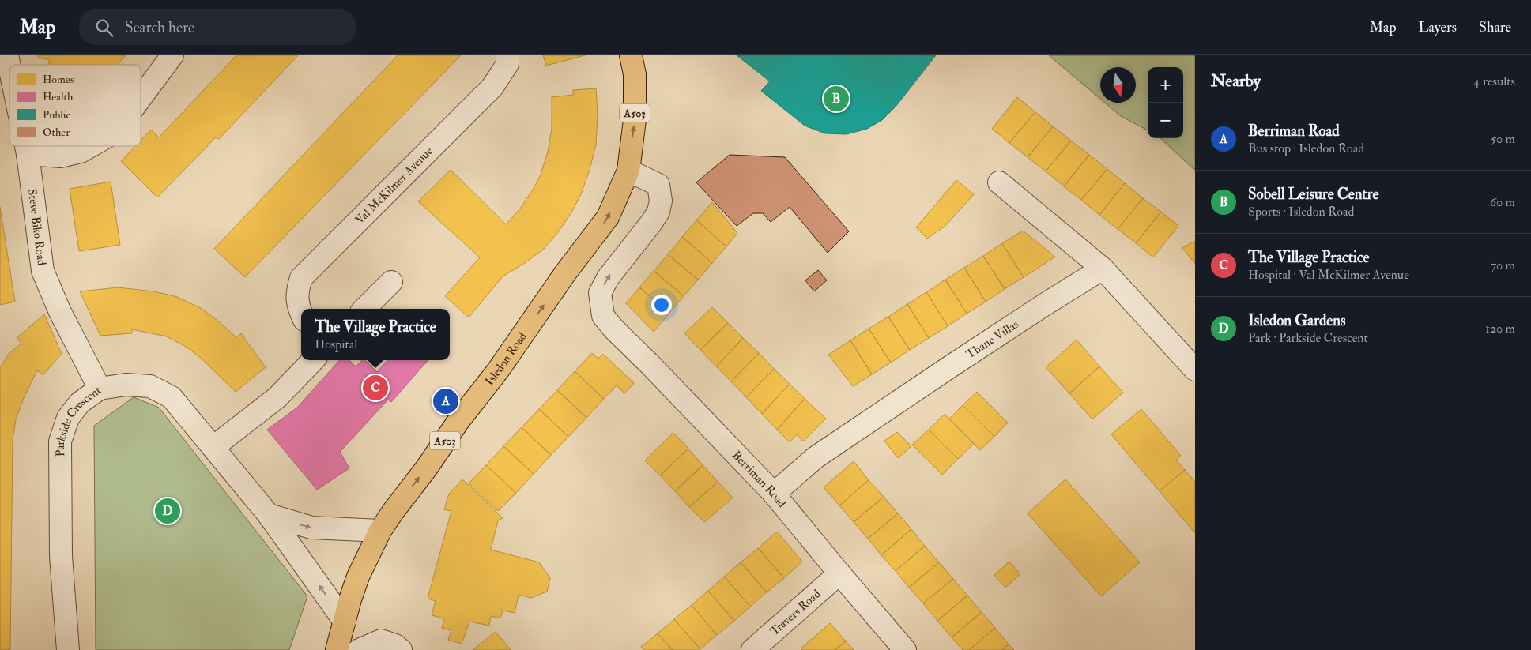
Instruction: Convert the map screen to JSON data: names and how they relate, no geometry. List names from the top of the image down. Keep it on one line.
{"streets":{"highway":["A503","Isledon Road"],"street":["Val McKilmer Avenue","Steve Biko Road","Thane Villas","Parkside Crescent","Berriman Road","Travers Road"]},"crossings":[["Steve Biko Road","Parkside Crescent"],["Thane Villas","Berriman Road"],["Isledon Road","Parkside Crescent"],["Isledon Road","Berriman Road"],["Berriman Road","Travers Road"]],"one_way":["Isledon Road","Berriman Road"],"legend":["Homes","Health","Public","Other"],"north":"bottom","page":{"header":"Map","search":"Search here","nav":["Map","Layers","Share"],"heading":["Nearby","4 results"],"map_buttons":["+","−"],"pins":["B","C","A","D"],"list":[{"mark":"A","name":"Berriman Road","note":"Bus stop · Isledon Road","value":"50 m"},{"mark":"B","name":"Sobell Leisure Centre","note":"Sports · Isledon Road","value":"60 m"},{"mark":"C","name":"The Village Practice","note":"Hospital · Val McKilmer Avenue","value":"70 m"},{"mark":"D","name":"Isledon Gardens","note":"Park · Parkside Crescent","value":"120 m"}],"popup":["The Village Practice","Hospital"]}}
